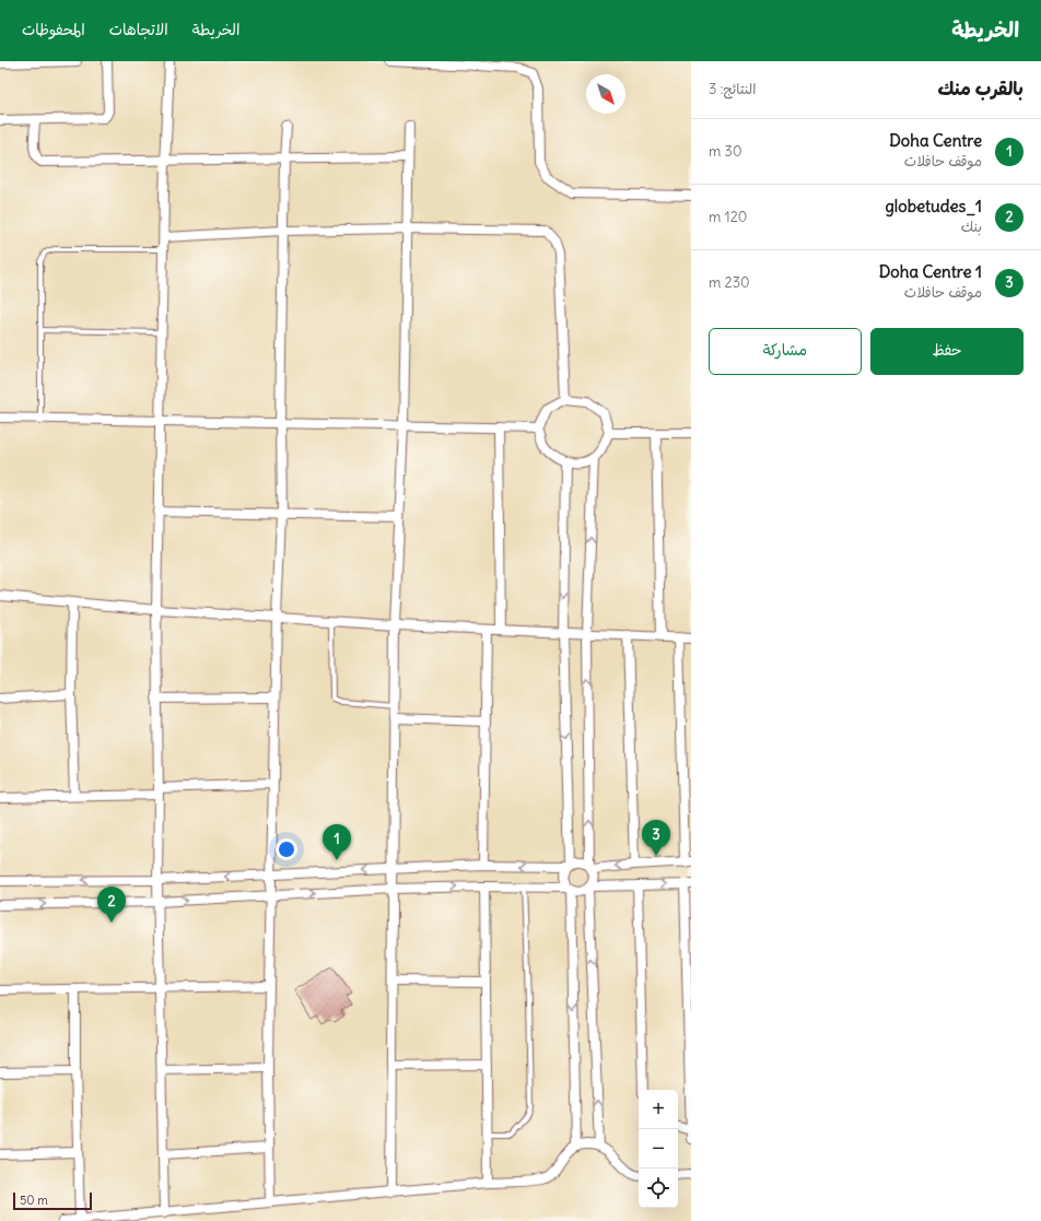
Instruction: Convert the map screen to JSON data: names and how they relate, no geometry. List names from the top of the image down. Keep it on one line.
{"scale_bar":"50 m","north":"bottom right","page":{"header":"الخريطة","nav":["الخريطة","الاتجاهات","المحفوظات"],"heading":["بالقرب منك","النتائج: 3"],"list":[{"mark":"1","name":"Doha Centre","note":"موقف حافلات","value":"30 m"},{"mark":"2","name":"globetudes_1","note":"بنك","value":"120 m"},{"mark":"3","name":"Doha Centre 1","note":"موقف حافلات","value":"230 m"}],"buttons":["حفظ","مشاركة"],"pins":["3","1","2"],"map_buttons":["+","−"],"scale":"50 m"}}
